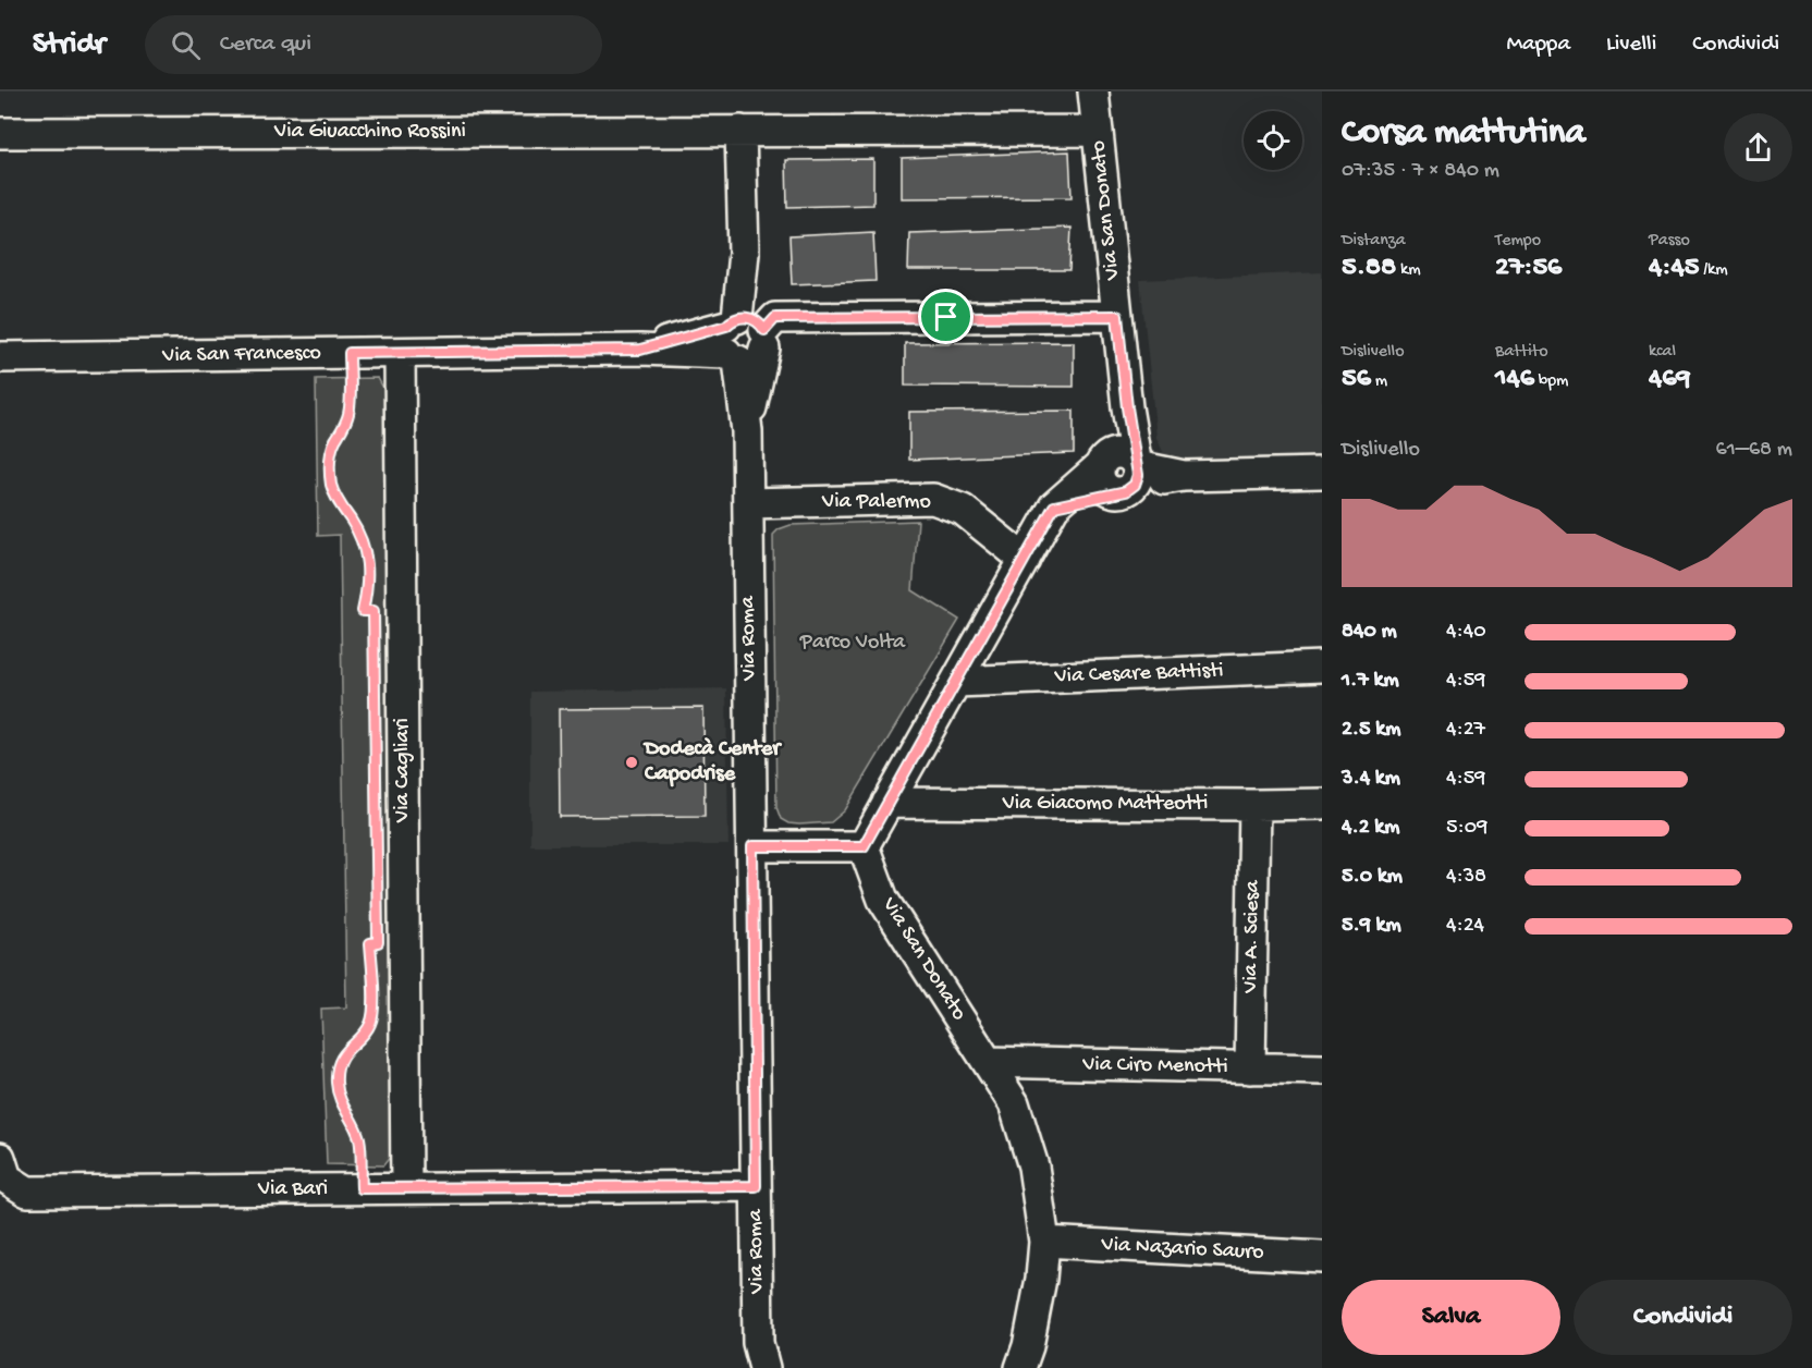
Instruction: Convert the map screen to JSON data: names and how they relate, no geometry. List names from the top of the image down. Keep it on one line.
{"streets":{"street":["Via Giuacchino Rossini","Via San Donato","Via San Francesco","Via Palermo","Via Roma","Via Cesare Battisti","Via Cagliari","Via Giacomo Matteotti","Via A. Sciesa","Via Ciro Menotti","Via Bari","Via Nazario Sauro"]},"crossings":[["Via Giuacchino Rossini","Via San Donato"],["Via Giuacchino Rossini","Via Roma"],["Via San Donato","Via Ciro Menotti"],["Via San Donato","Via Nazario Sauro"],["Via San Francesco","Via Roma"],["Via San Francesco","Via Cagliari"],["Via Palermo","Via Roma"],["Via Roma","Via Bari"],["Via Cagliari","Via Bari"],["Via Giacomo Matteotti","Via A. Sciesa"],["Via A. Sciesa","Via Ciro Menotti"]],"parks":["Parco Volta"],"places":["Dodecà Center Capodrise"],"page":{"header":"Stridr","search":"Cerca qui","nav":["Mappa","Livelli","Condividi"],"heading":["Corsa mattutina","07:35 · 7 × 840 m"],"stats":[["Distanza","5.88 km"],["Tempo","27:56"],["Passo","4:45 /km"],["Dislivello","56 m"],["Battito","146 bpm"],["kcal","469"]],"chart":["Dislivello","61–68 m"],"list":[{"name":"840 m","note":"4:40"},{"name":"1.7 km","note":"4:59"},{"name":"2.5 km","note":"4:27"},{"name":"3.4 km","note":"4:59"},{"name":"4.2 km","note":"5:09"},{"name":"5.0 km","note":"4:38"},{"name":"5.9 km","note":"4:24"}],"buttons":["Salva","Condividi"]}}
